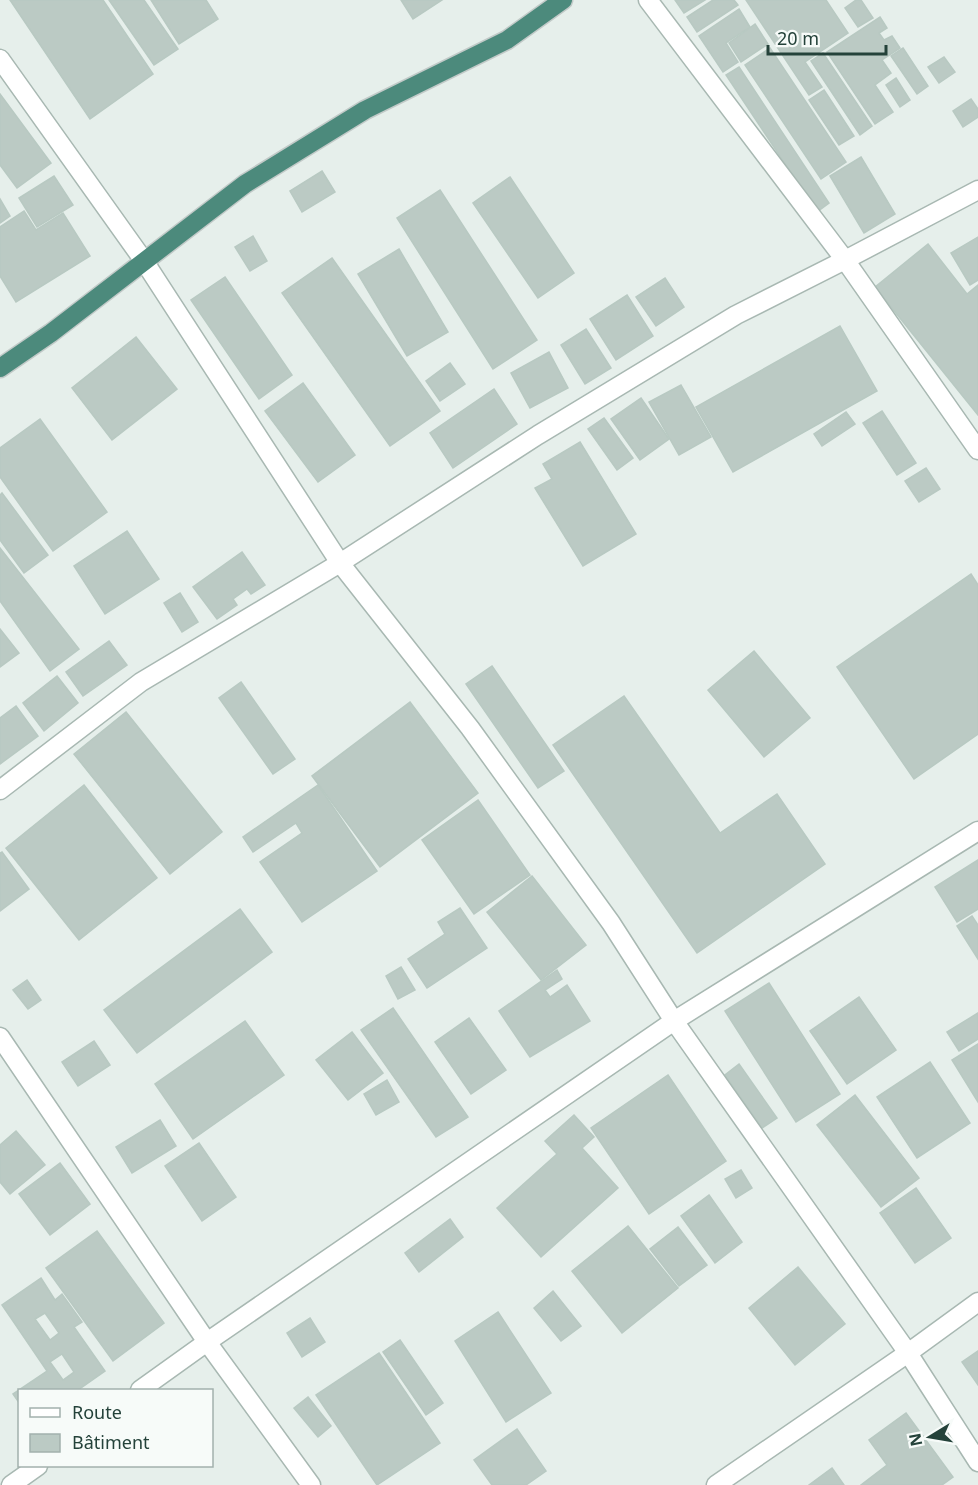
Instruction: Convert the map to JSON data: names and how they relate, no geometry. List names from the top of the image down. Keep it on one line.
{"legend":["Route","Bâtiment"],"scale_bar":"20 m","north":"left"}
